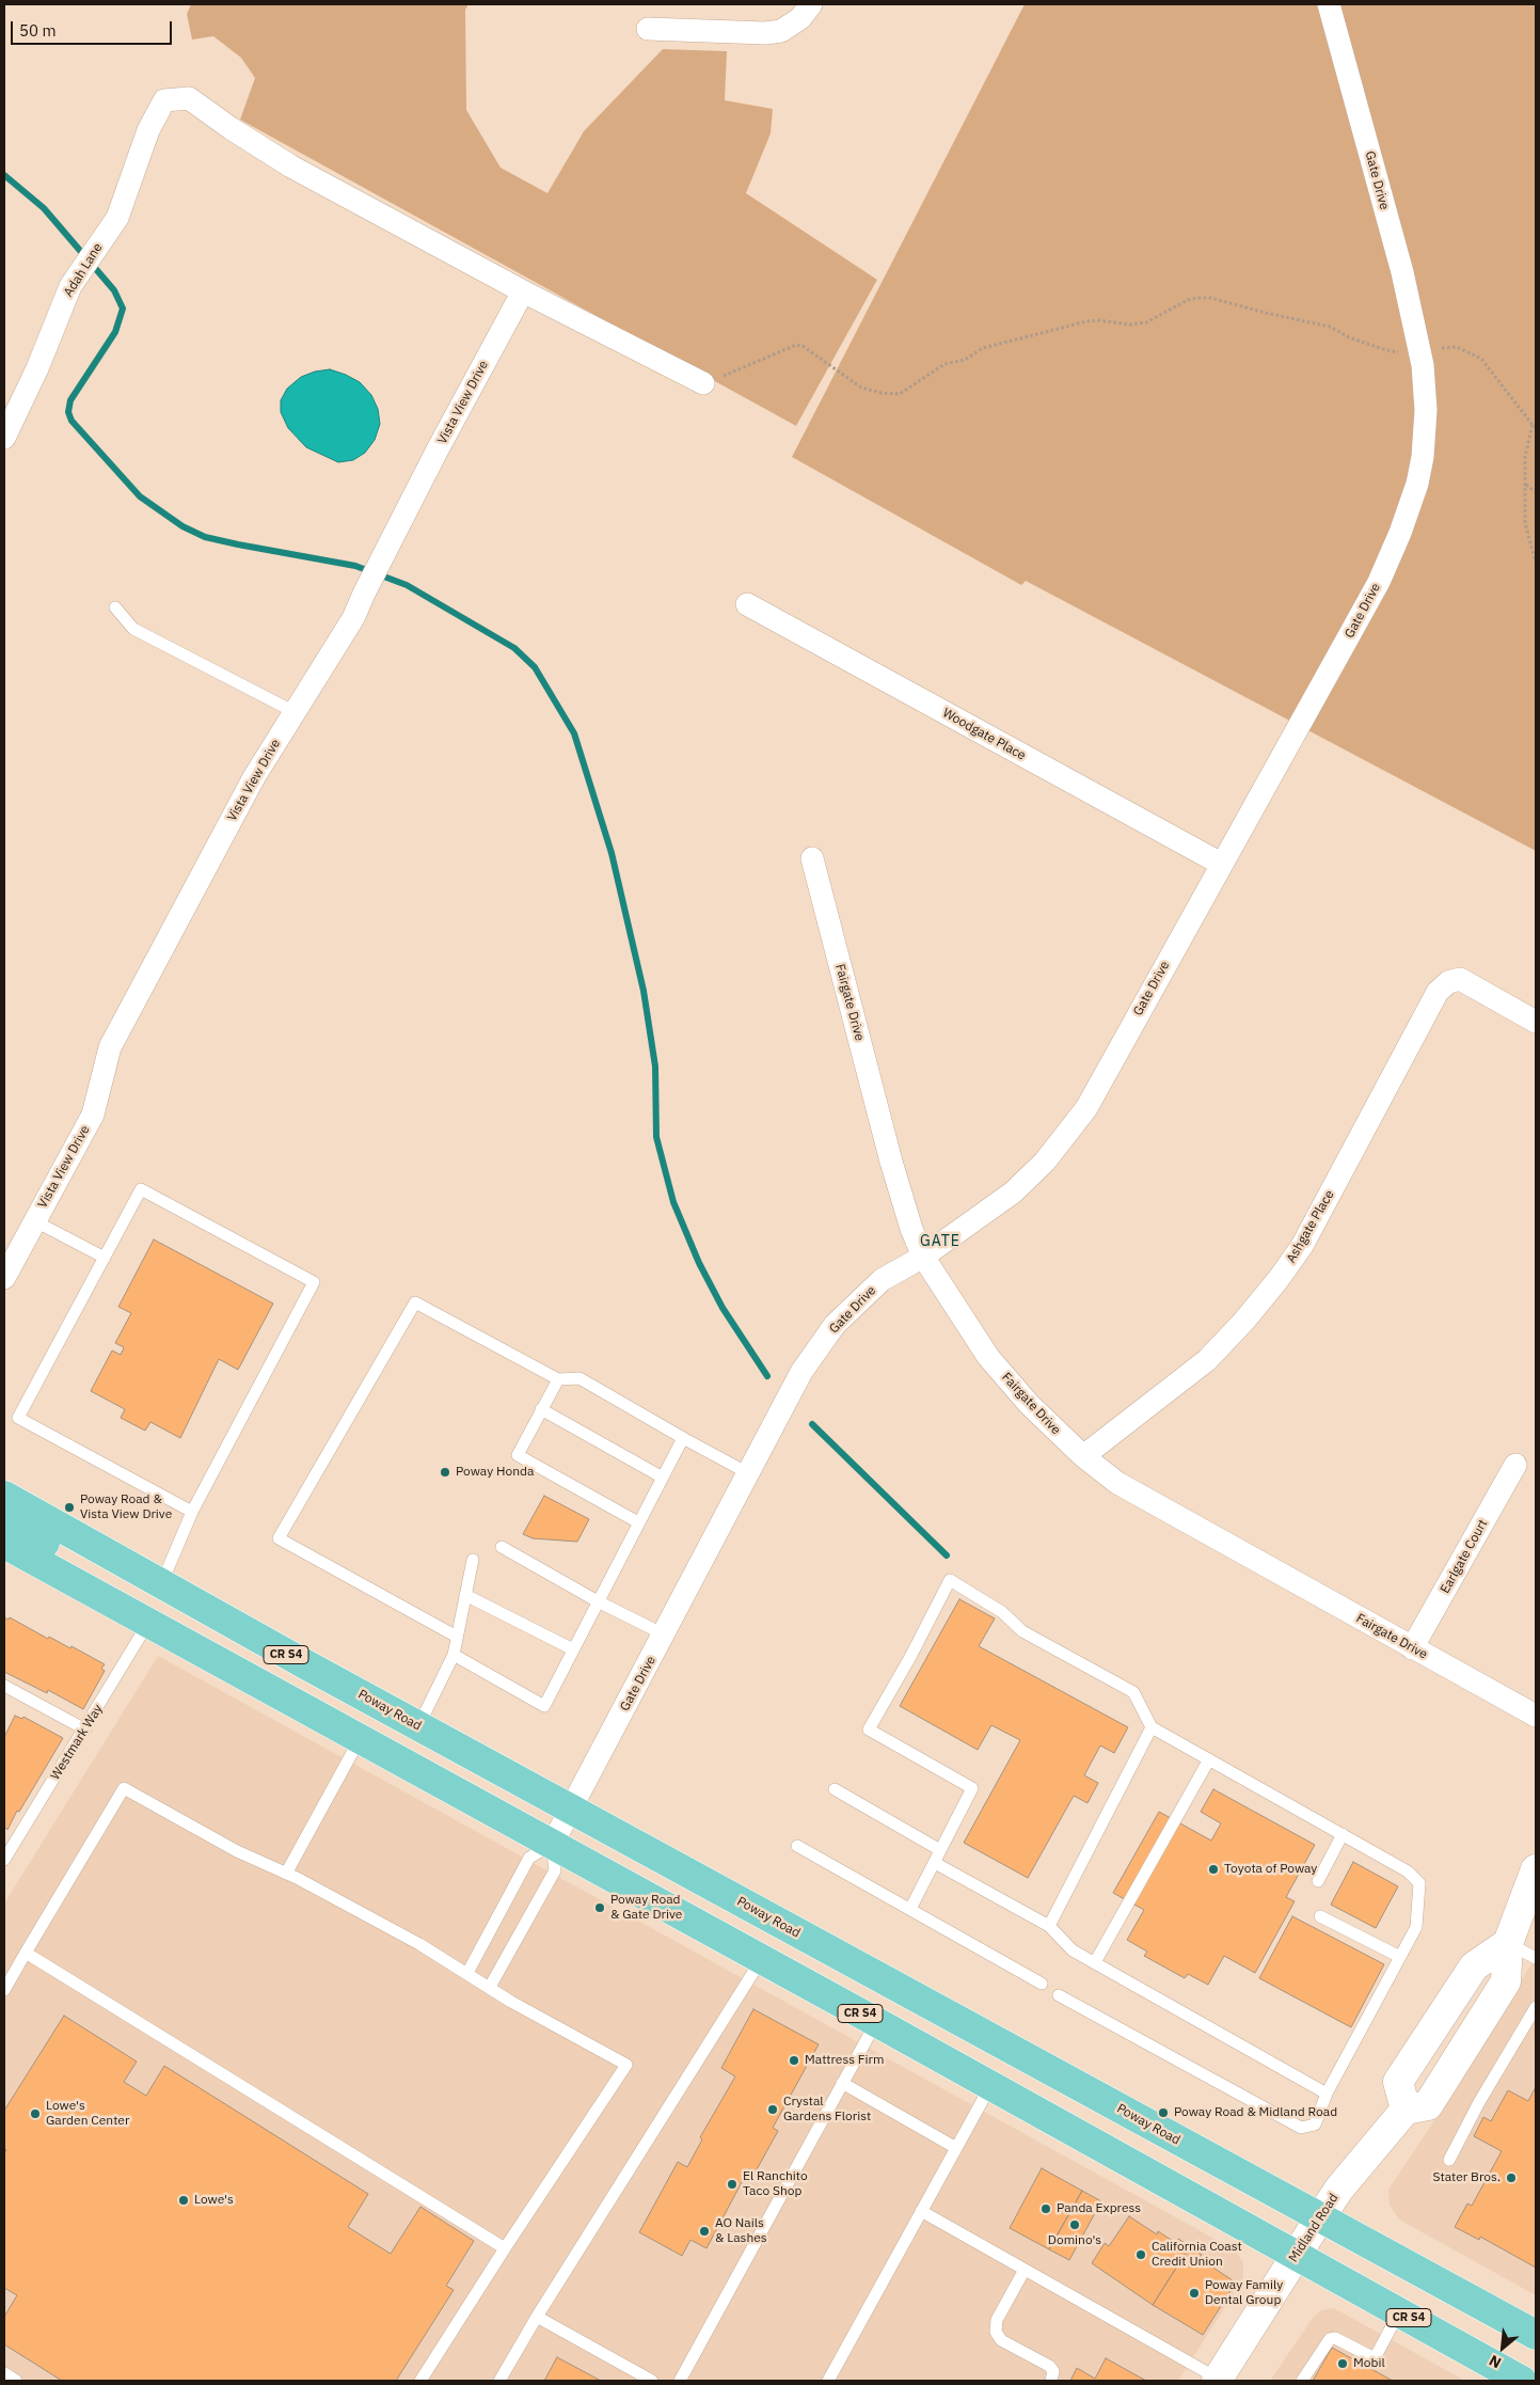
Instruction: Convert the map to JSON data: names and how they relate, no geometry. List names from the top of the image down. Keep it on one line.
{"streets":{"main road":["CR S4","Poway Road"],"street":["Gate Drive","Adah Lane","Vista View Drive","Woodgate Place","Fairgate Drive","Ashgate Place","Earlgate Court","Midland Road"],"lane":["Westmark Way"]},"crossings":[["Gate Drive","Woodgate Place"],["Gate Drive","Fairgate Drive"],["Gate Drive","CR S4"],["Gate Drive","Poway Road"],["Adah Lane","Vista View Drive"],["Fairgate Drive","Ashgate Place"],["Fairgate Drive","Earlgate Court"],["CR S4","Westmark Way"],["CR S4","Midland Road"],["Poway Road","Midland Road"]],"districts":["GATE"],"places":["Poway Honda","Poway Road & Vista View Drive","Toyota of Poway","Poway Road & Gate Drive","Mattress Firm","Crystal Gardens Florist","Poway Road & Midland Road","Lowe's Garden Center","Stater Bros.","El Ranchito Taco Shop","Lowe's","Panda Express","Domino's","AO Nails & Lashes","California Coast Credit Union","Poway Family Dental Group","Mobil"],"scale_bar":"50 m","north":"bottom left"}
